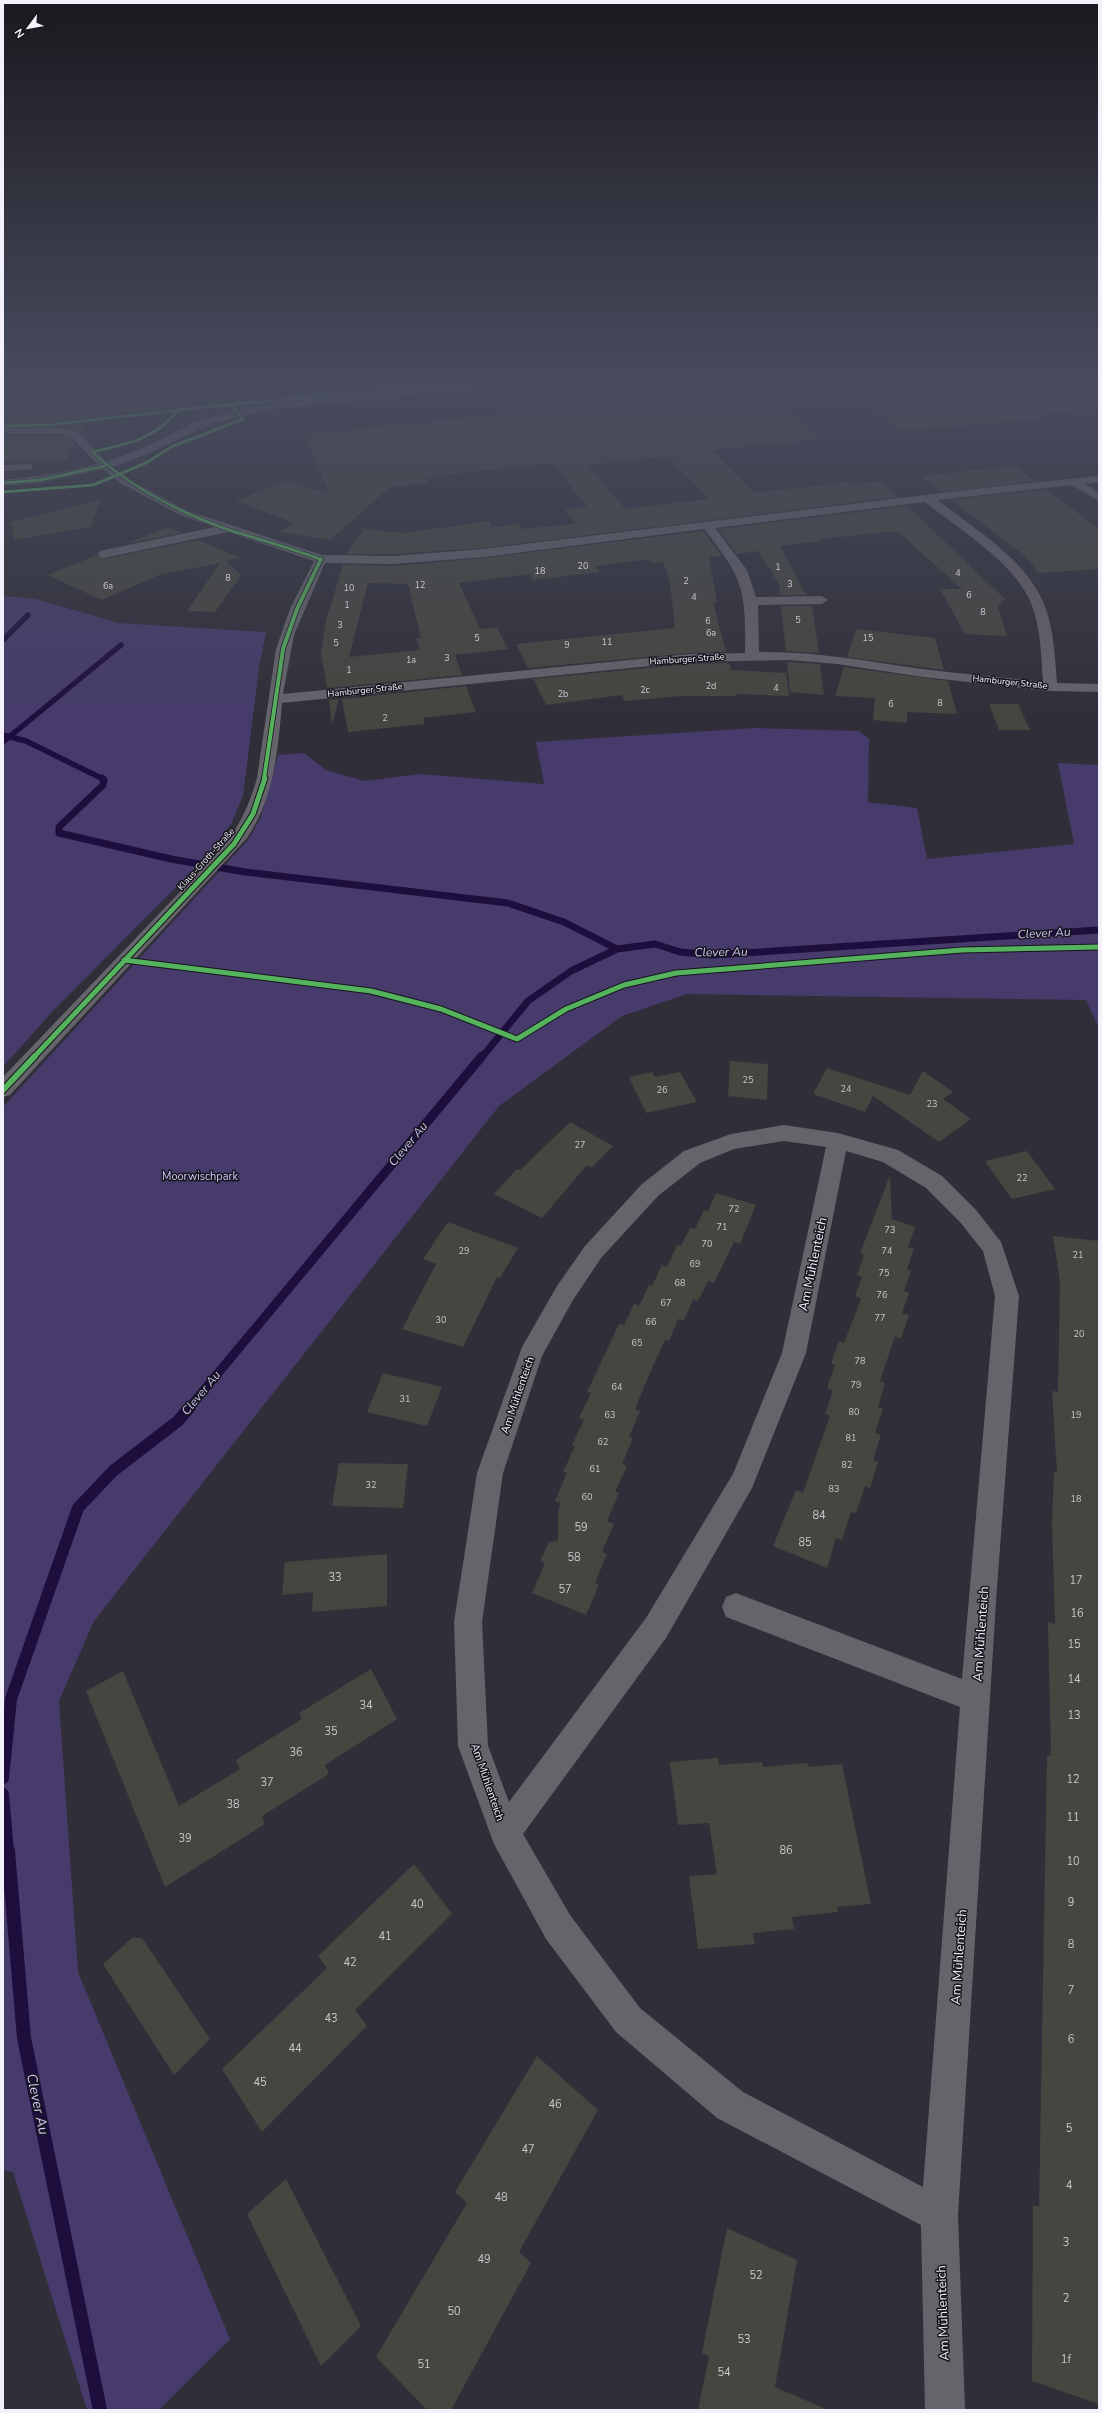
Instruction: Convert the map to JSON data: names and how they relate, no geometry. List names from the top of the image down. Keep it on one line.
{"streets":{"street":["Hamburger Straße","Klaus-Groth-Straße","Am Mühlenteich"]},"crossings":[["Hamburger Straße","Klaus-Groth-Straße"]],"water":["Clever Au"],"parks":["Moorwischpark"],"house_numbers":["20","1","18","4","8","2","3","12","6a","10","6","4","1","8","5","6","3","6a","5","15","11","5","9","3","1a","1","2d","4","2c","2b","8","6","2","25","24","26","23","27","22","72","71","73","70","29","74","21","69","75","68","76","67","77","30","66","20","65","78","79","64","31","80","63","19","81","62","82","61","32","83","60","18","84","59","85","58","33","17","57","16","15","14","34","13","35","36","12","37","38","11","39","86","10","9","40","41","8","42","7","43","6","44","45","46","5","47","4","48","3","49","52","2","50","53","1f","51","54"],"north":"bottom left"}
